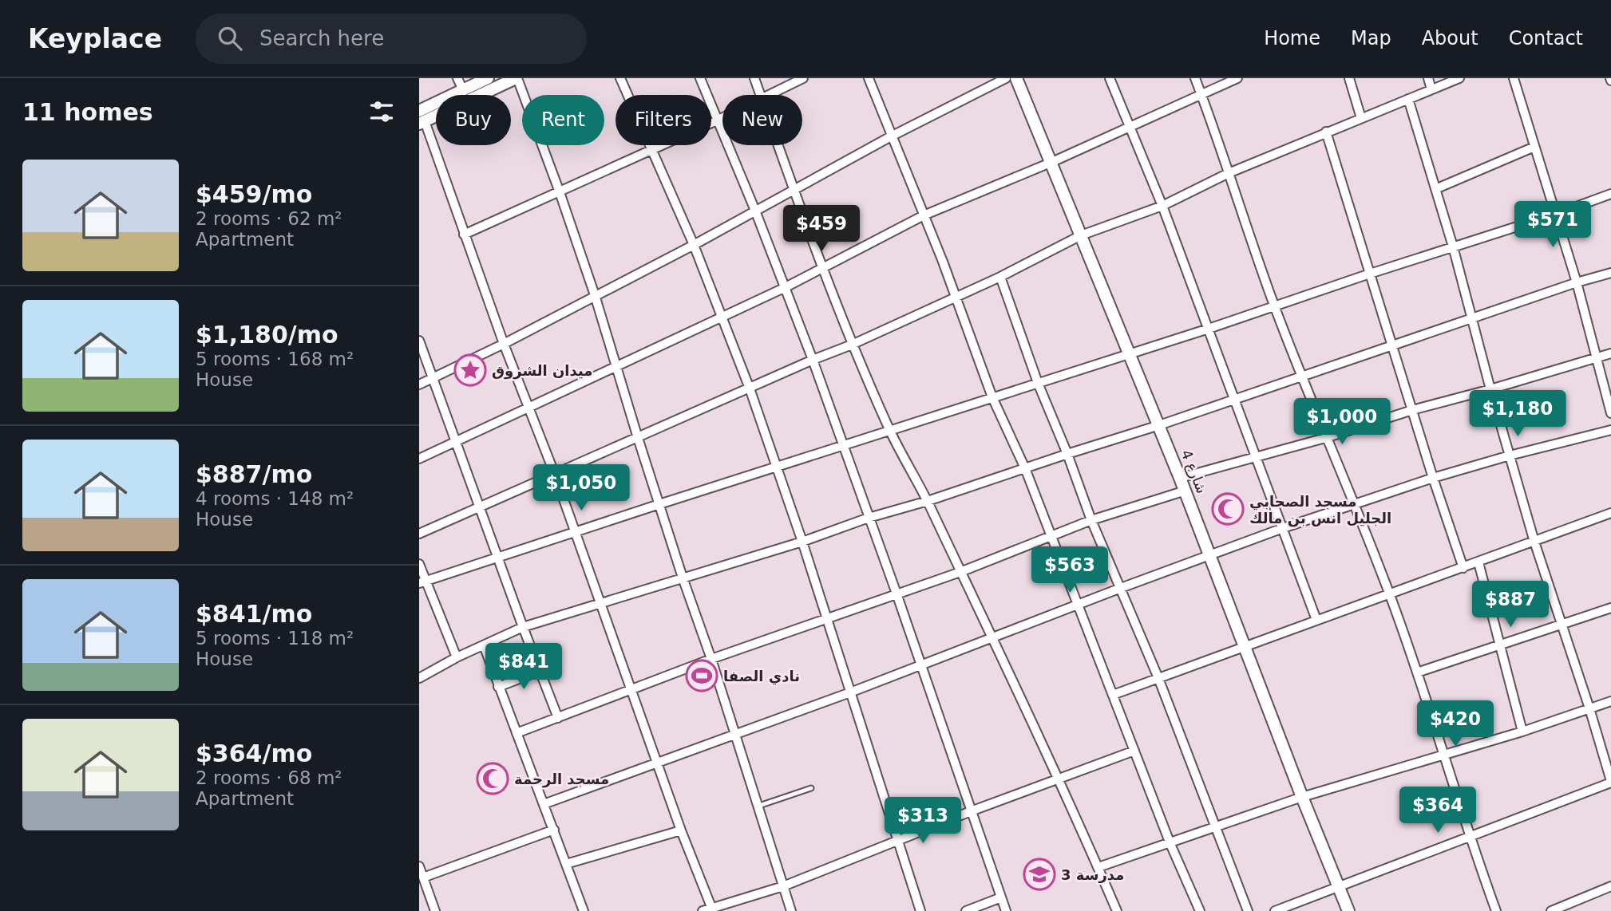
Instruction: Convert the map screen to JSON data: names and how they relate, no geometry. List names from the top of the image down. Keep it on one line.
{"streets":{"street":["شارع 4"]},"places":{"place":["ميدان الشروق"],"mosque":["مسجد الصحابي الجليل انس بن مالك","مسجد الرحمة"],"sports":["نادي الصفا"],"school or university":["مدرسة 3"]},"page":{"header":"Keyplace","search":"Search here","nav":["Home","Map","About","Contact"],"heading":"11 homes","chip":["Buy","Rent","Filters","New"],"list":[{"name":"$459/mo","note":"2 rooms · 62 m² · Apartment"},{"name":"$1,180/mo","note":"5 rooms · 168 m² · House"},{"name":"$887/mo","note":"4 rooms · 148 m² · House"},{"name":"$841/mo","note":"5 rooms · 118 m² · House"},{"name":"$364/mo","note":"2 rooms · 68 m² · Apartment"}],"price":["$571","$459","$1,180","$1,000","$1,050","$563","$887","$841","$420","$364","$313"]}}
